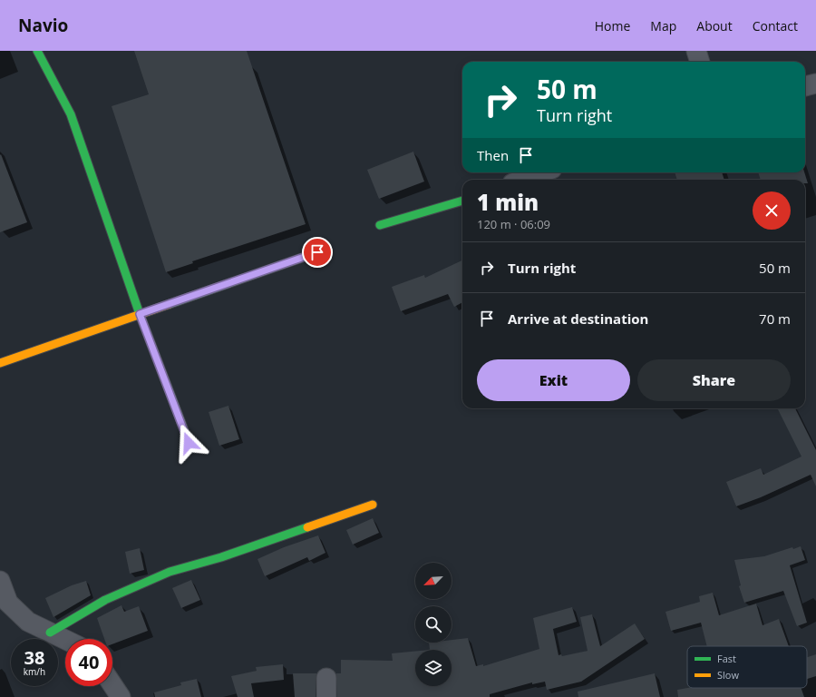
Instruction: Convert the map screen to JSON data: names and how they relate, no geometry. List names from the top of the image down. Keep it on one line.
{"legend":["Fast","Slow"],"north":"bottom left","page":{"header":"Navio","nav":["Home","Map","About","Contact"],"turn":["50 m","Turn right"],"then":"Then","heading":["1 min","120 m · 06:09"],"list":[{"name":"Turn right","value":"50 m"},{"name":"Arrive at destination","value":"70 m"}],"buttons":["Exit","Share"],"speed":"38 km/h","limit":"40"}}
